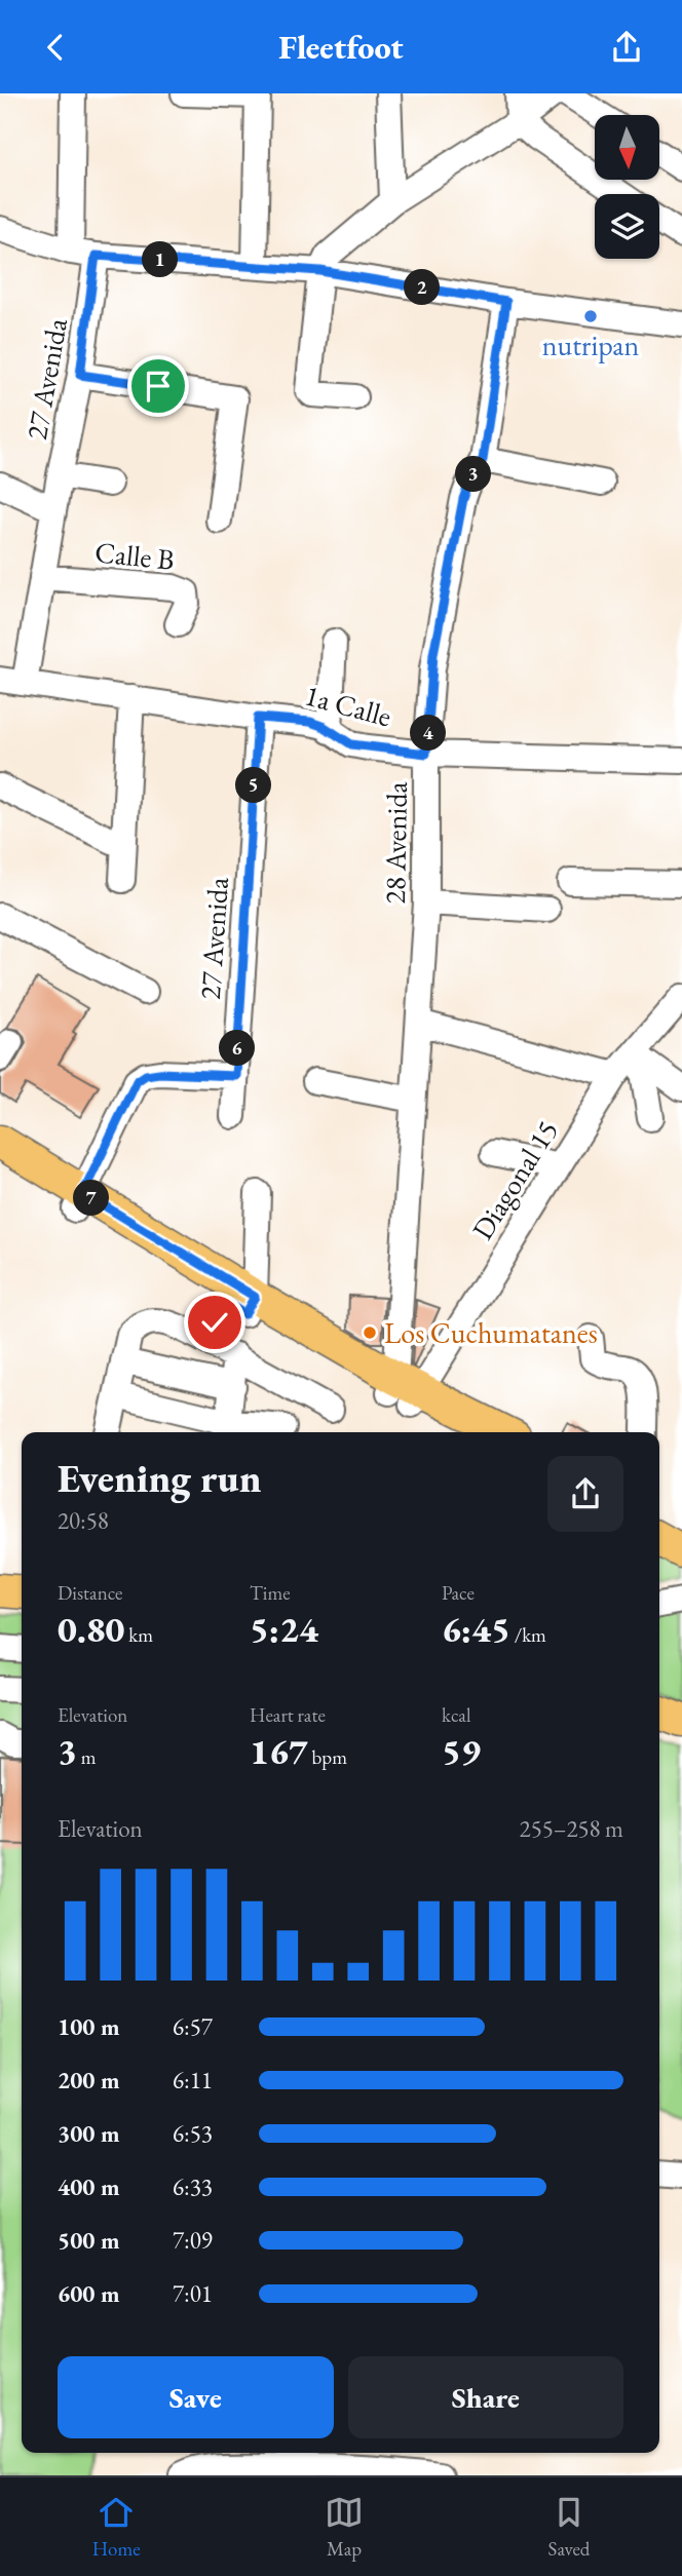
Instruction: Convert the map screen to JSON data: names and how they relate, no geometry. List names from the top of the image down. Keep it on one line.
{"streets":{"street":["27 Avenida","Calle B","1a Calle","28 Avenida","Diagonal 15"]},"crossings":[["27 Avenida","Calle B"],["27 Avenida","1a Calle"],["1a Calle","28 Avenida"],["28 Avenida","Diagonal 15"]],"places":["nutripan","Los Cuchumatanes"],"north":"bottom","page":{"header":"Fleetfoot","pins":["1","2","3","4","5","6","7"],"heading":["Evening run","20:58"],"stats":[["Distance","0.80 km"],["Time","5:24"],["Pace","6:45 /km"],["Elevation","3 m"],["Heart rate","167 bpm"],["kcal","59"]],"chart":["Elevation","255–258 m"],"list":[{"name":"100 m","note":"6:57"},{"name":"200 m","note":"6:11"},{"name":"300 m","note":"6:53"},{"name":"400 m","note":"6:33"},{"name":"500 m","note":"7:09"},{"name":"600 m","note":"7:01"}],"buttons":["Save","Share"],"tabs":["Home","Map","Saved"]}}
